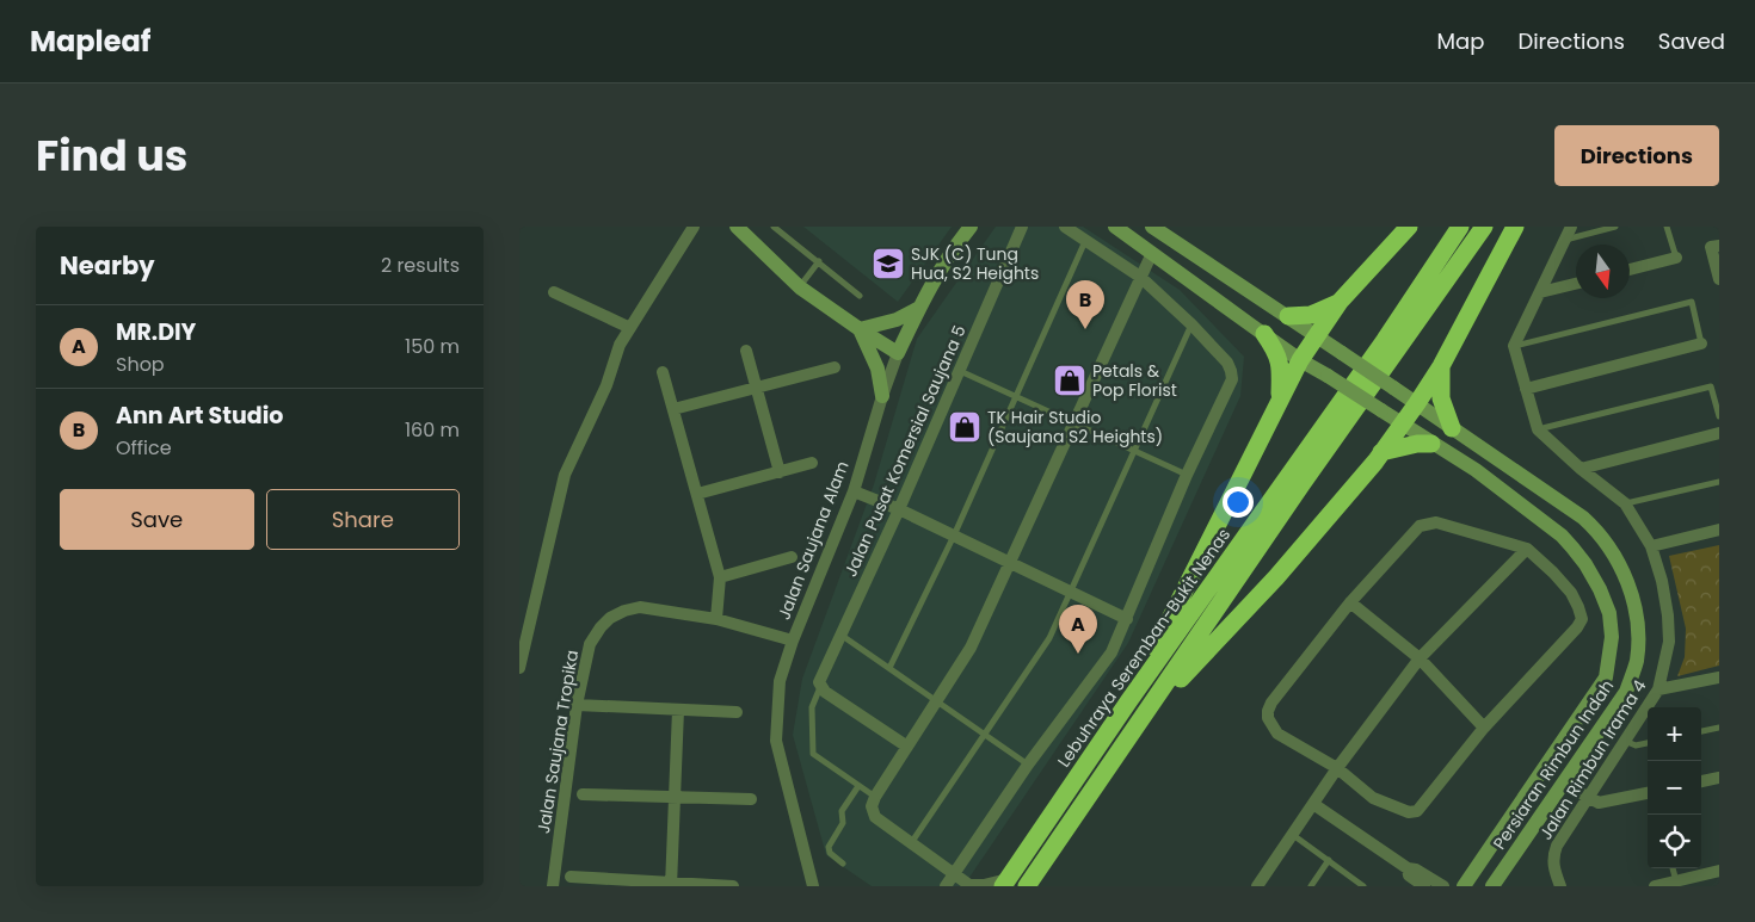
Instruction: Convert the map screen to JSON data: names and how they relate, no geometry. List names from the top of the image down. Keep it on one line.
{"streets":{"highway":["Lebuhraya Seremban-Bukit Nenas"],"street":["Jalan Pusat Komersial Saujana 5","Jalan Saujana Alam","Jalan Saujana Tropika","Jalan Rimbun Irama 4","Persiaran Rimbun Indah"]},"crossings":[["Jalan Saujana Alam","Jalan Saujana Tropika"]],"places":{"school or university":["SJK (C) Tung Hua, S2 Heights"],"shop":["Petals & Pop Florist","TK Hair Studio (Saujana S2 Heights)"]},"north":"bottom","page":{"header":"Mapleaf","nav":["Map","Directions","Saved"],"title":"Find us","buttons":["Directions",["Save","Share"]],"heading":["Nearby","2 results"],"pins":["B","A"],"list":[{"mark":"A","name":"MR.DIY","note":"Shop","value":"150 m"},{"mark":"B","name":"Ann Art Studio","note":"Office","value":"160 m"}],"map_buttons":["+","−"]}}
